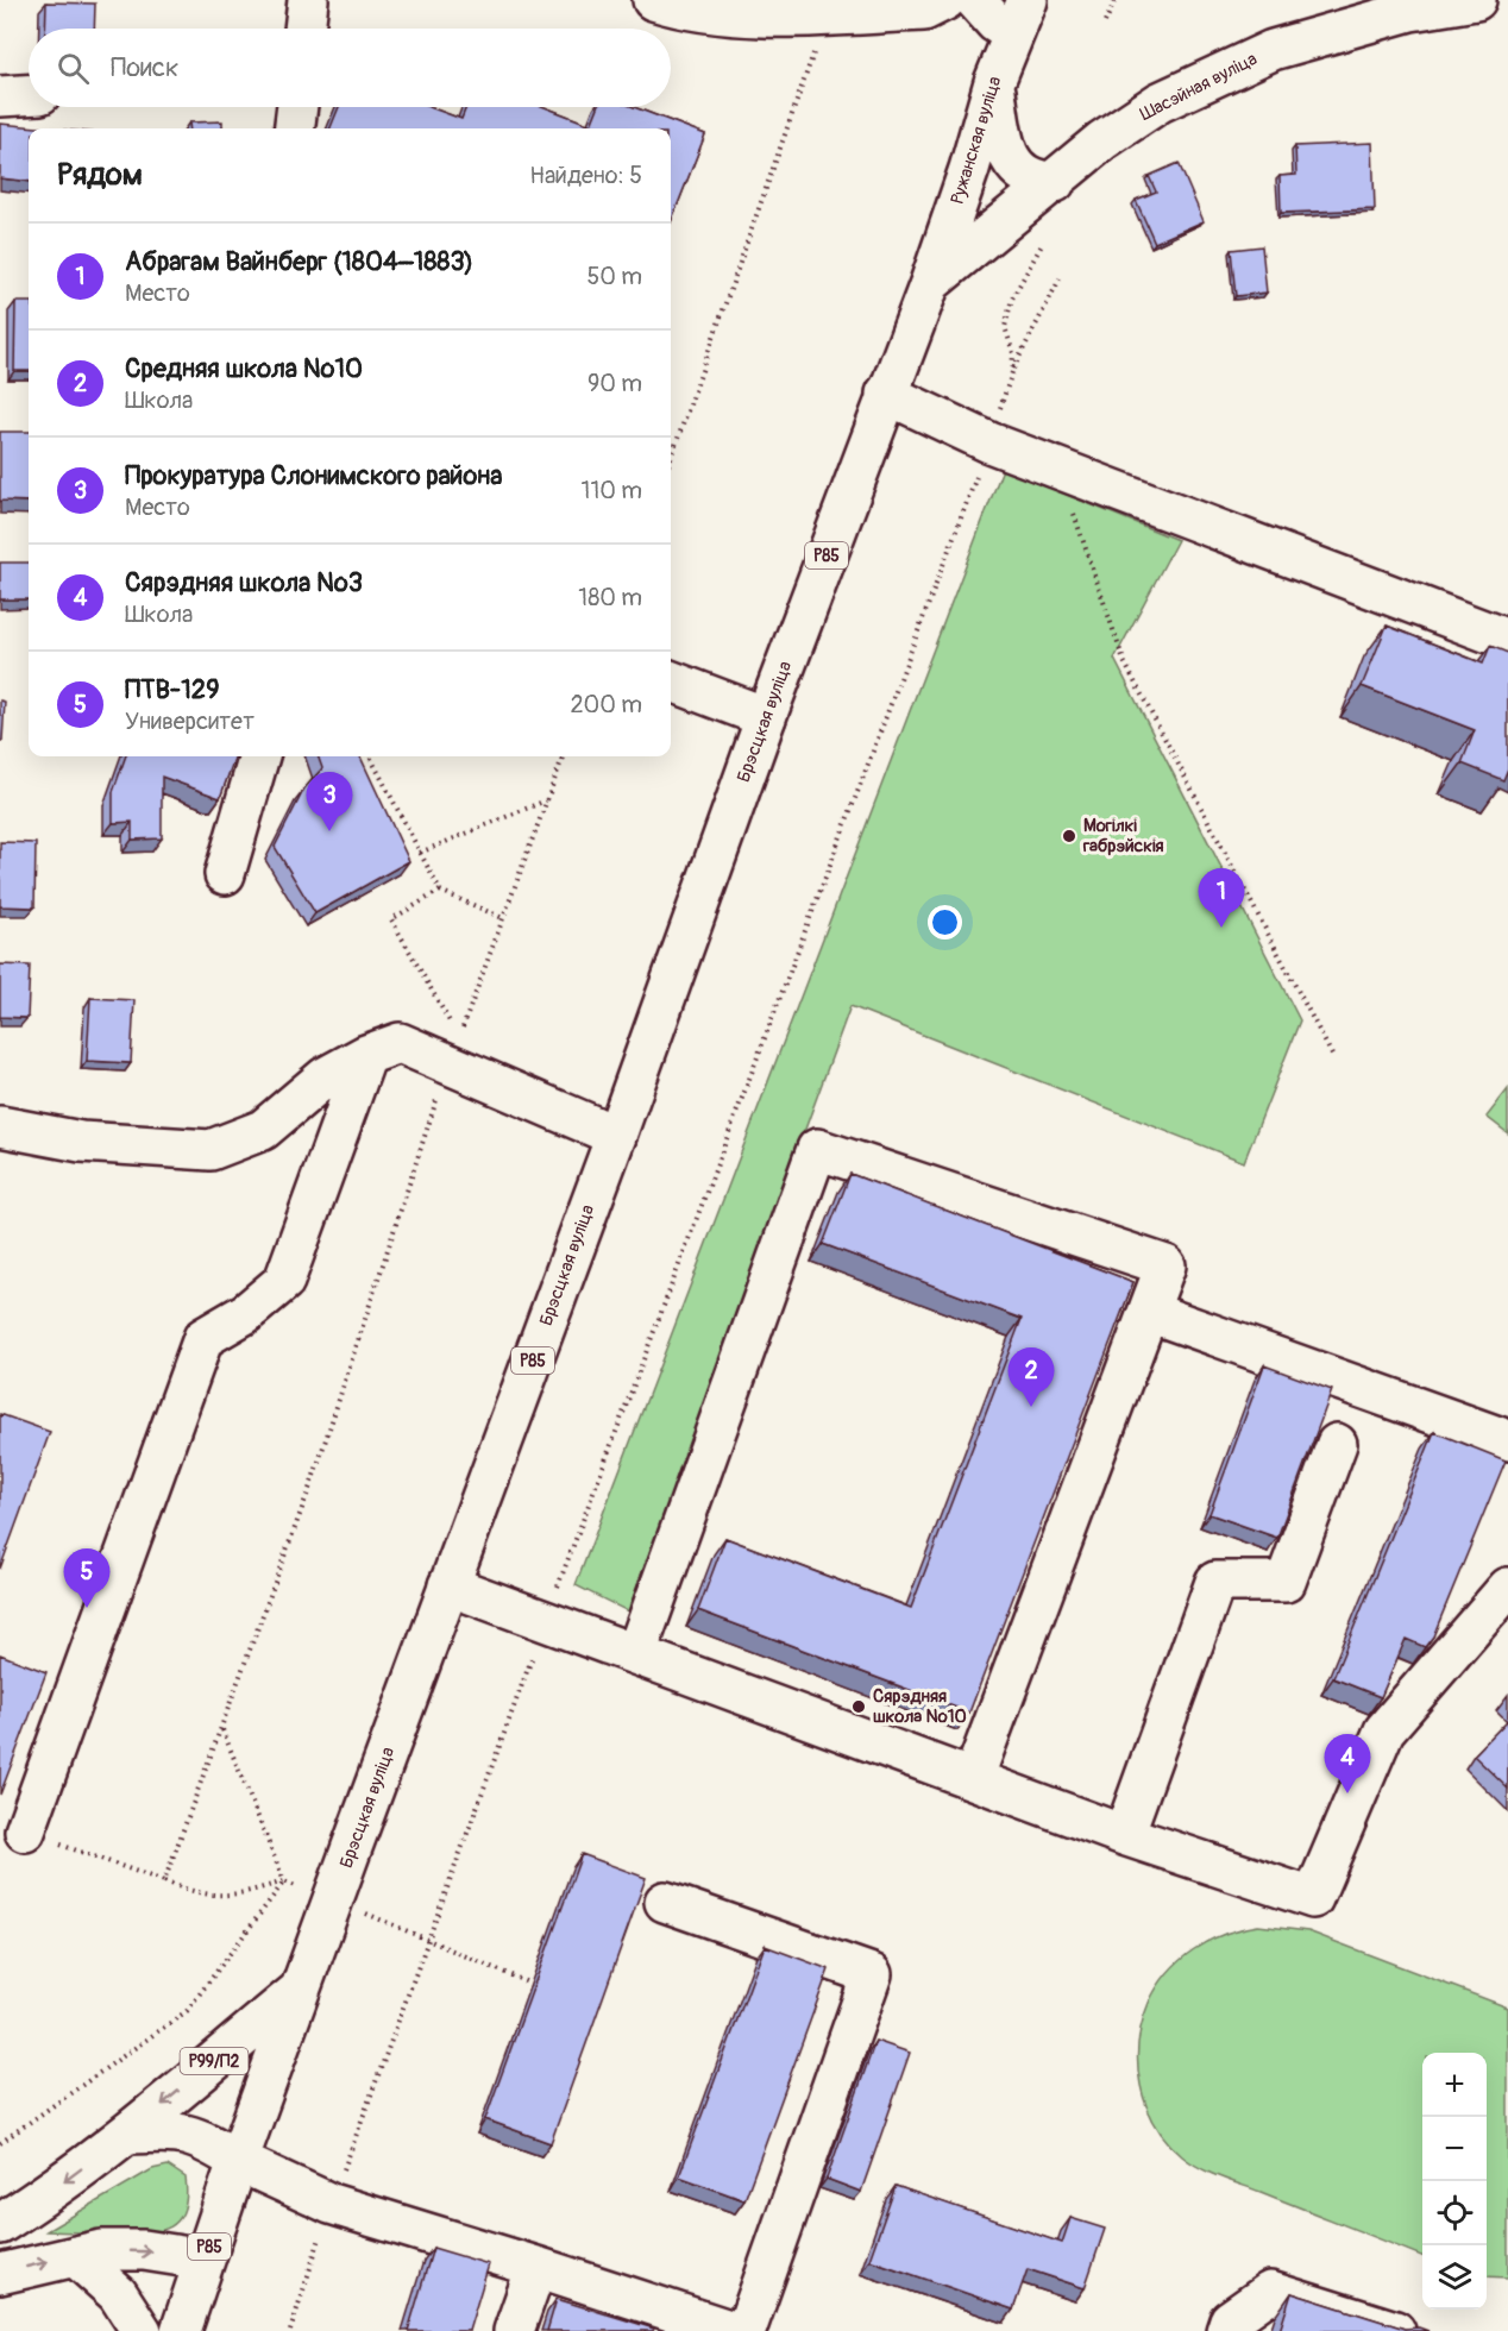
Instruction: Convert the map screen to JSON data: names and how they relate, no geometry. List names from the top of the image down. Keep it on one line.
{"streets":{"main road":["Шасэйная вуліца","Ружанская вуліца","Р85","Брэсцкая вуліца","Р99/П2"]},"crossings":[["Шасэйная вуліца","Ружанская вуліца"],["Шасэйная вуліца","Брэсцкая вуліца"],["Ружанская вуліца","Брэсцкая вуліца"],["Брэсцкая вуліца","Р99/П2"]],"places":["Могілкі габрэйскія","Сярэдняя школа №10"],"page":{"search":"Поиск","heading":["Рядом","Найдено: 5"],"list":[{"mark":"1","name":"Абрагам Вайнберг (1804–1883)","note":"Место","value":"50 m"},{"mark":"2","name":"Средняя школа №10","note":"Школа","value":"90 m"},{"mark":"3","name":"Прокуратура Слонимского района","note":"Место","value":"110 m"},{"mark":"4","name":"Сярэдняя школа №3","note":"Школа","value":"180 m"},{"mark":"5","name":"ПТВ-129","note":"Университет","value":"200 m"}],"pins":["3","1","2","5","4"],"map_buttons":["+","−"]}}
